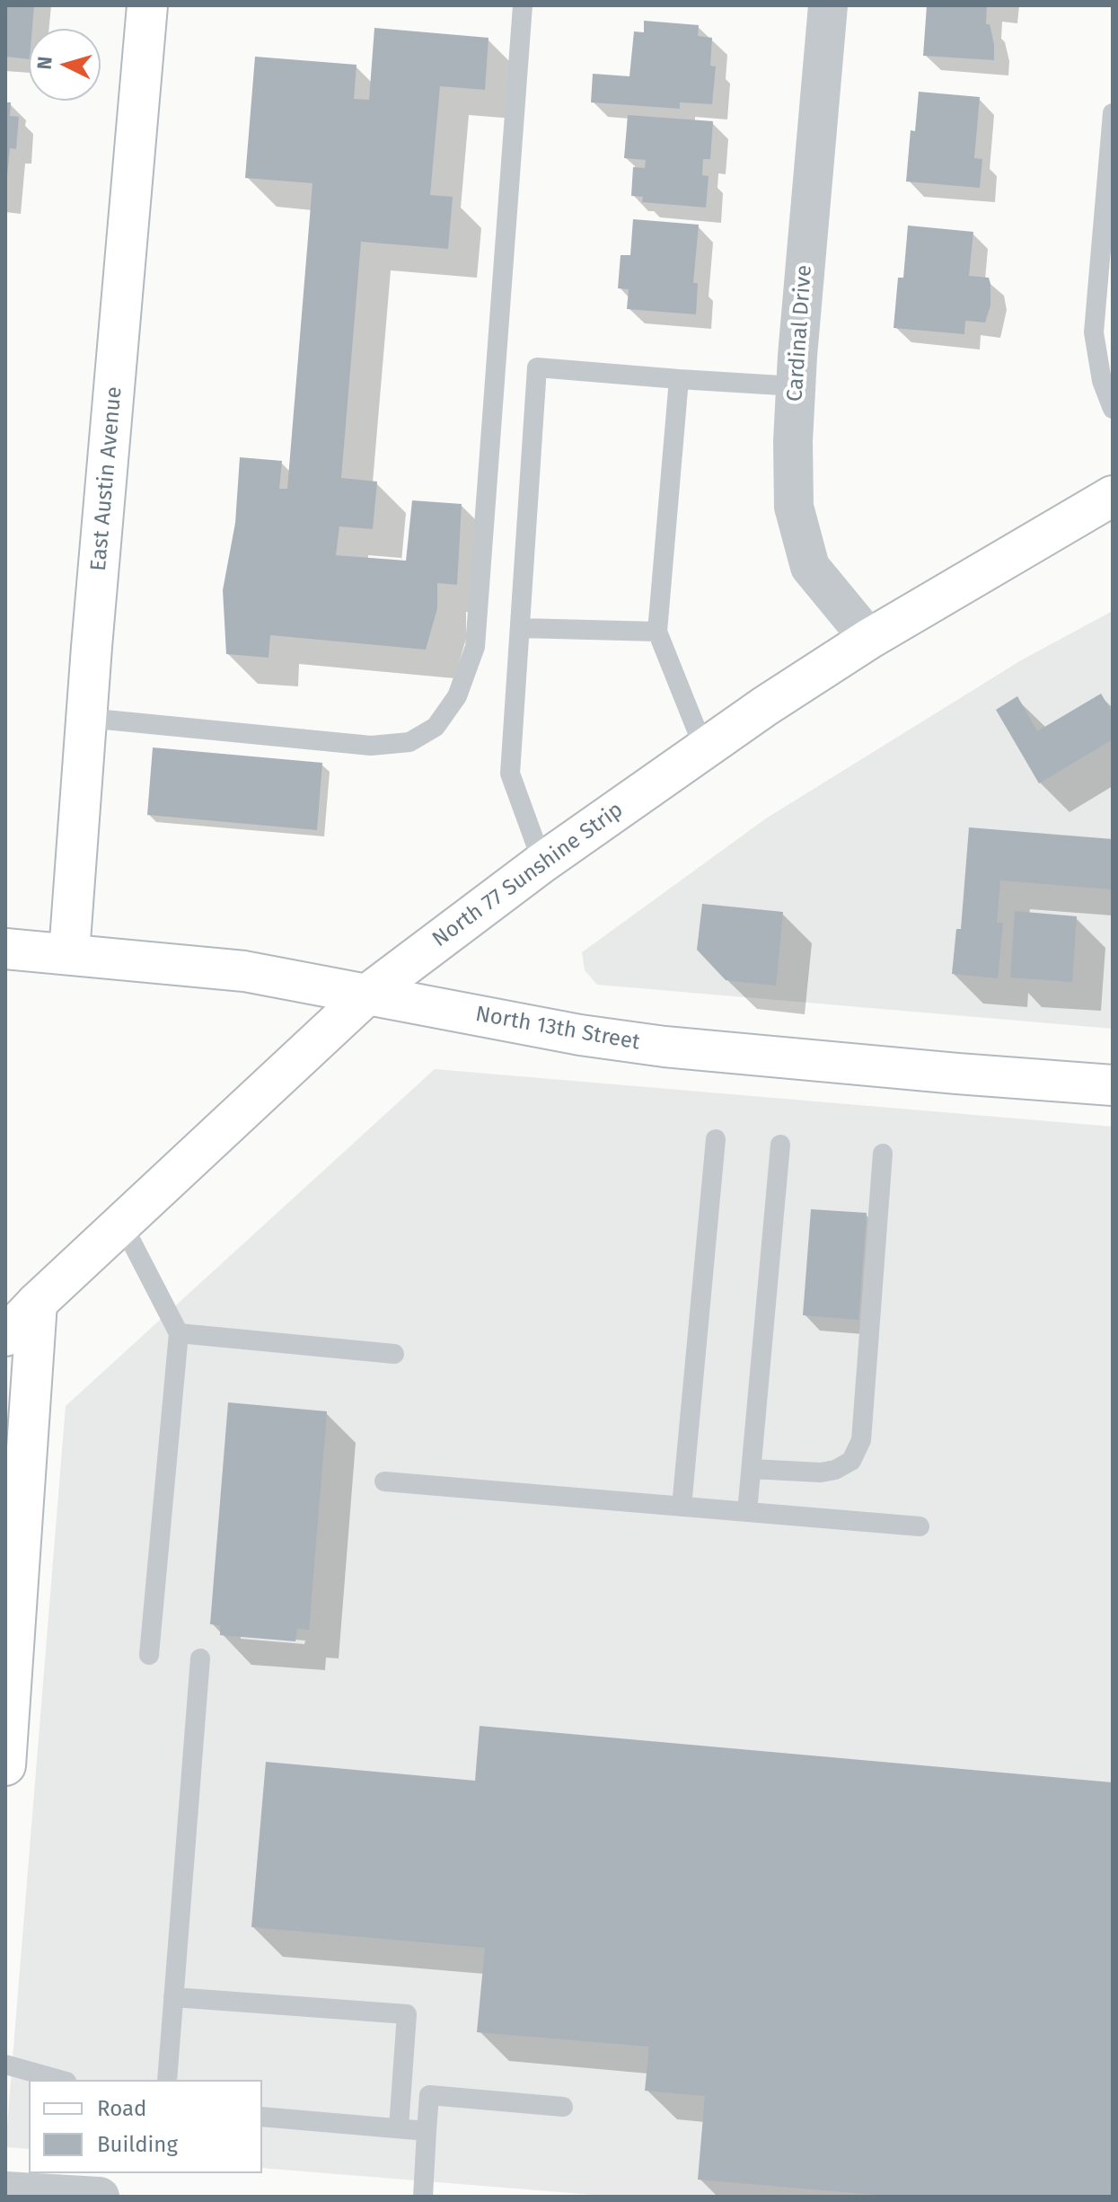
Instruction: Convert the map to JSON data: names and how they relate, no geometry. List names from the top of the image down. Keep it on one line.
{"streets":{"street":["Cardinal Drive","East Austin Avenue","North 77 Sunshine Strip","North 13th Street"]},"crossings":[["Cardinal Drive","North 77 Sunshine Strip"],["East Austin Avenue","North 13th Street"],["North 77 Sunshine Strip","North 13th Street"]],"legend":["Road","Building"],"north":"left"}
